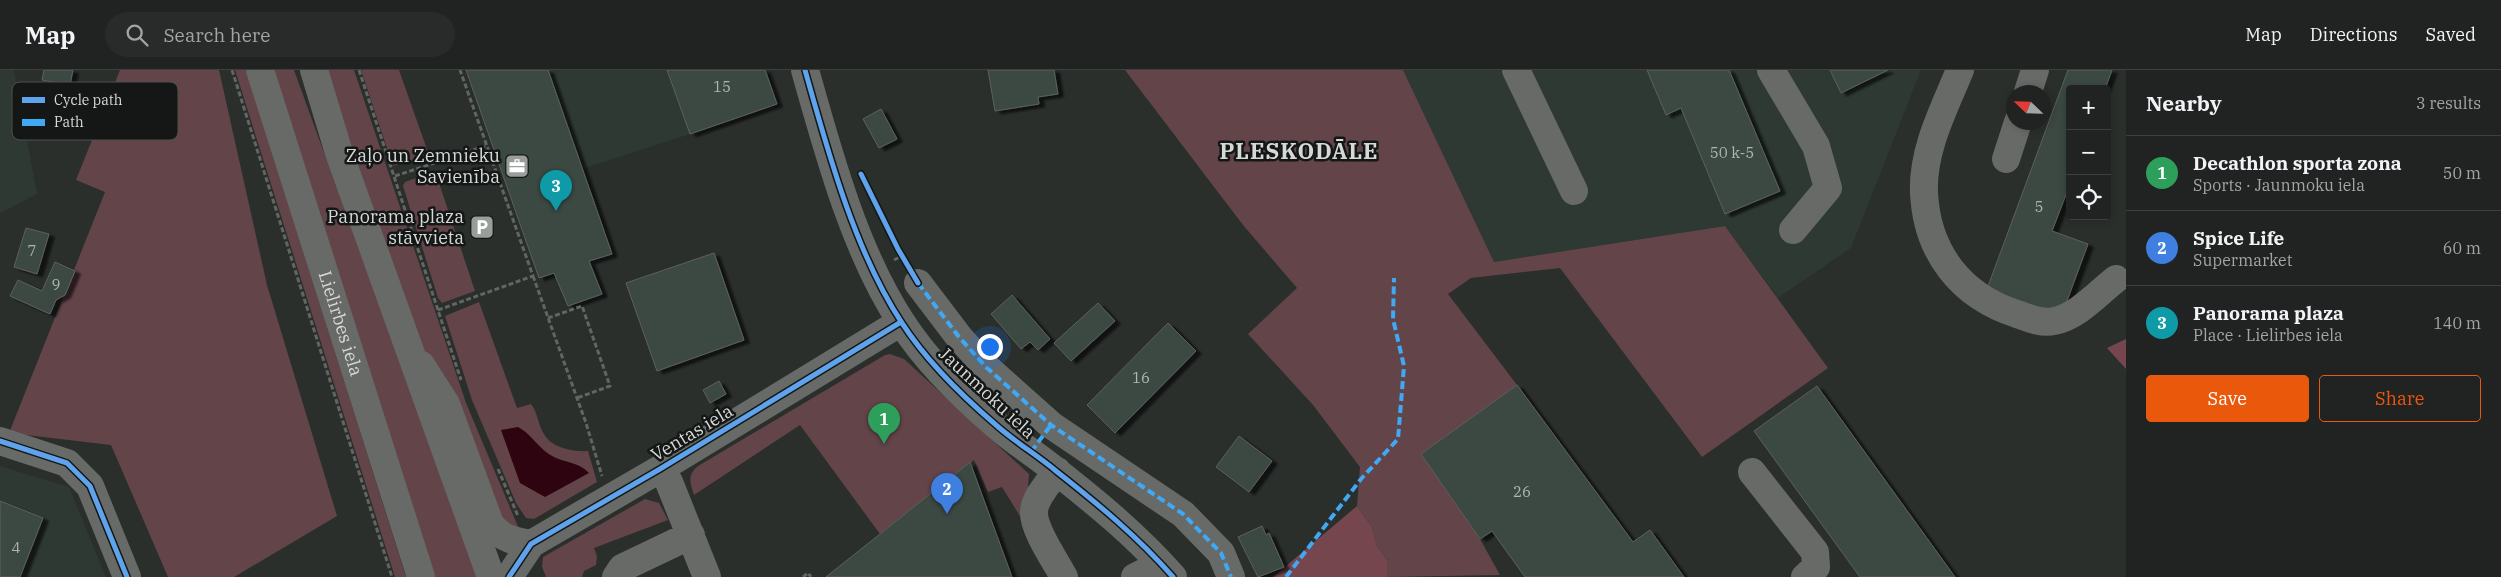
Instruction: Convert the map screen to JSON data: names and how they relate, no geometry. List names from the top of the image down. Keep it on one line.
{"streets":{"street":["Lielirbes iela","Jaunmoku iela","Ventas iela"]},"crossings":[["Jaunmoku iela","Ventas iela"]],"districts":["PLESKODĀLE"],"places":{"office":["Zaļo un Zemnieku Savienība"],"parking":["Panorama plaza stāvvieta"]},"house_numbers":["15","50 k-5","5","7","9","16","26","4"],"legend":["Cycle path","Path"],"north":"top left","page":{"header":"Map","search":"Search here","nav":["Map","Directions","Saved"],"heading":["Nearby","3 results"],"map_buttons":["+","−"],"list":[{"mark":"1","name":"Decathlon sporta zona","note":"Sports · Jaunmoku iela","value":"50 m"},{"mark":"2","name":"Spice Life","note":"Supermarket","value":"60 m"},{"mark":"3","name":"Panorama plaza","note":"Place · Lielirbes iela","value":"140 m"}],"pins":["3","1","2"],"buttons":["Save","Share"]}}
